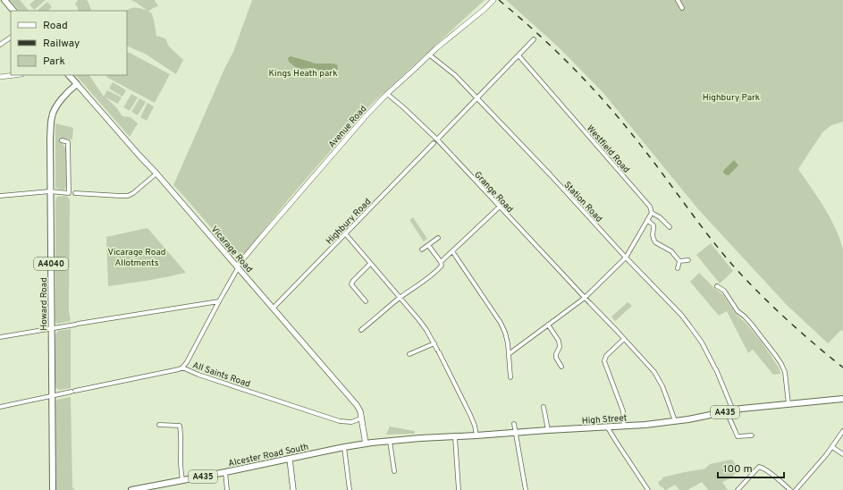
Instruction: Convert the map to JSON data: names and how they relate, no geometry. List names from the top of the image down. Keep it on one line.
{"streets":{"main road":["Vicarage Road","A4040","Howard Road","A435","High Street","Alcester Road South"],"street":["Avenue Road","Westfield Road","Grange Road","Station Road","Highbury Road","All Saints Road"]},"crossings":[["Avenue Road","Grange Road"],["Avenue Road","Station Road"],["Avenue Road","Vicarage Road"],["Westfield Road","Highbury Road"],["Grange Road","Highbury Road"],["Grange Road","High Street"],["Station Road","Highbury Road"],["Station Road","High Street"],["Highbury Road","Vicarage Road"],["Vicarage Road","Howard Road"],["Vicarage Road","All Saints Road"],["Vicarage Road","A435"],["Vicarage Road","High Street"],["Howard Road","All Saints Road"],["A435","High Street"],["A435","Alcester Road South"]],"parks":["Kings Heath park","Highbury Park","Vicarage Road Allotments"],"legend":["Road","Railway","Park"],"scale_bar":"100 m"}
